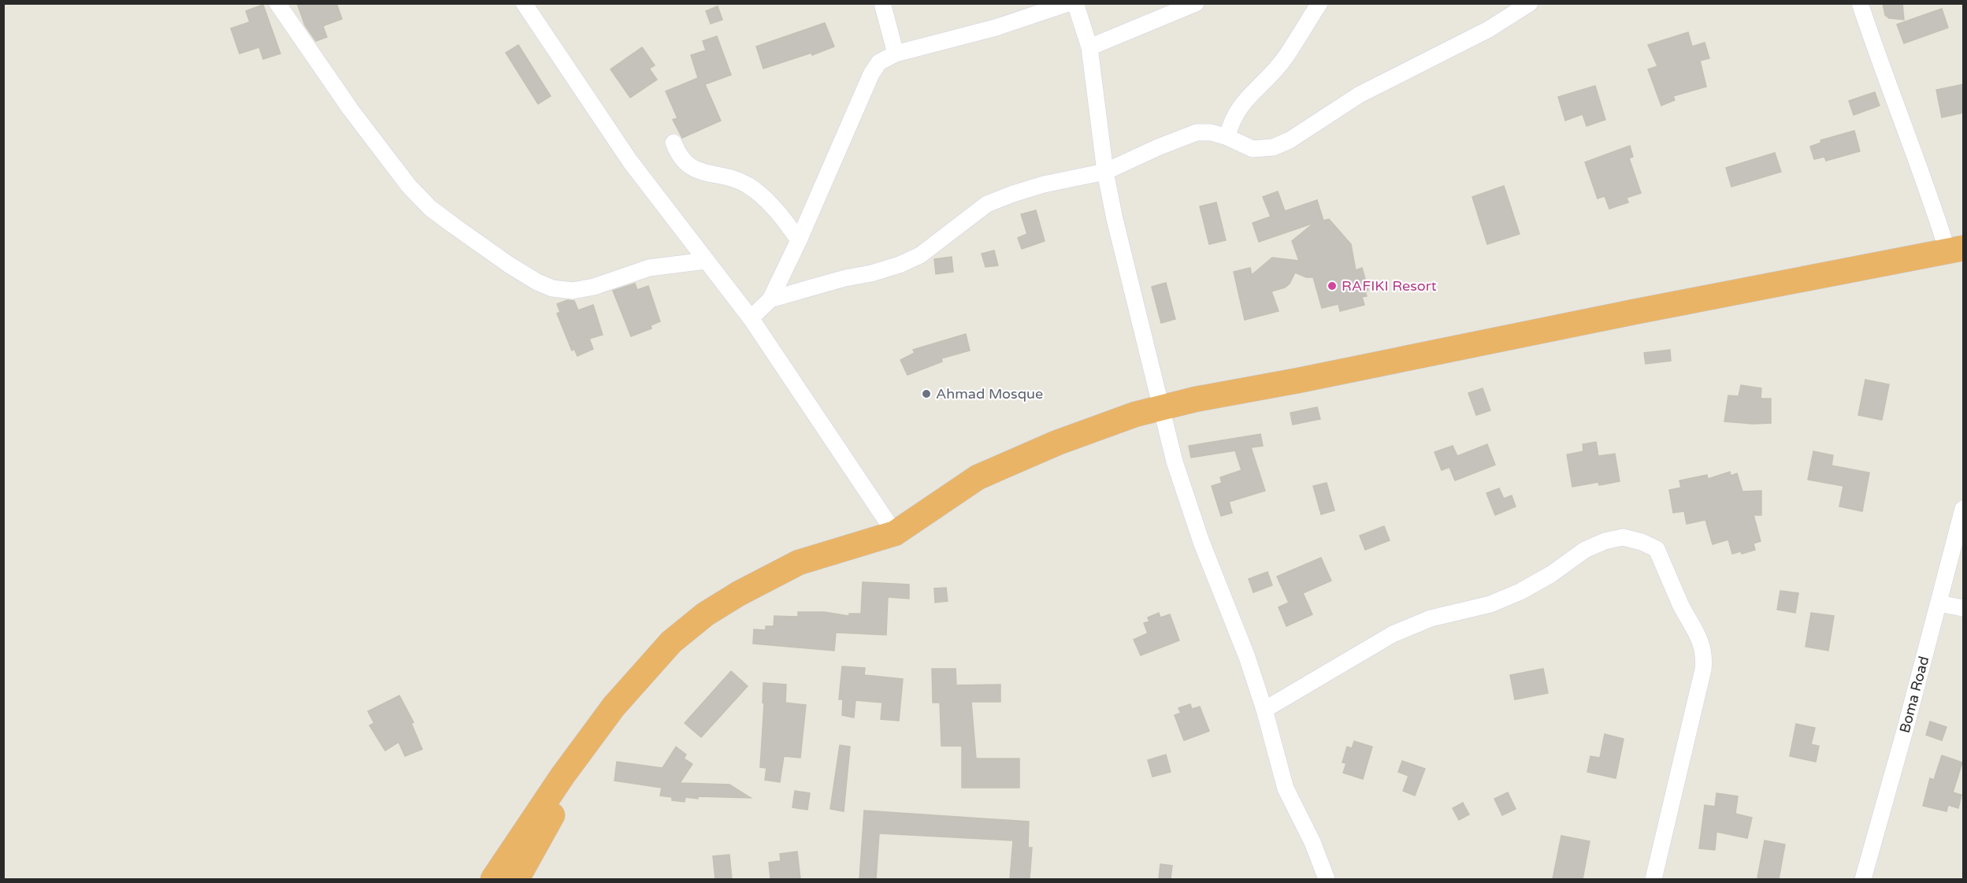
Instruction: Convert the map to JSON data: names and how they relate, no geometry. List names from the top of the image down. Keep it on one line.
{"streets":{"street":["Boma Road"]},"places":["RAFIKI Resort","Ahmad Mosque"]}
